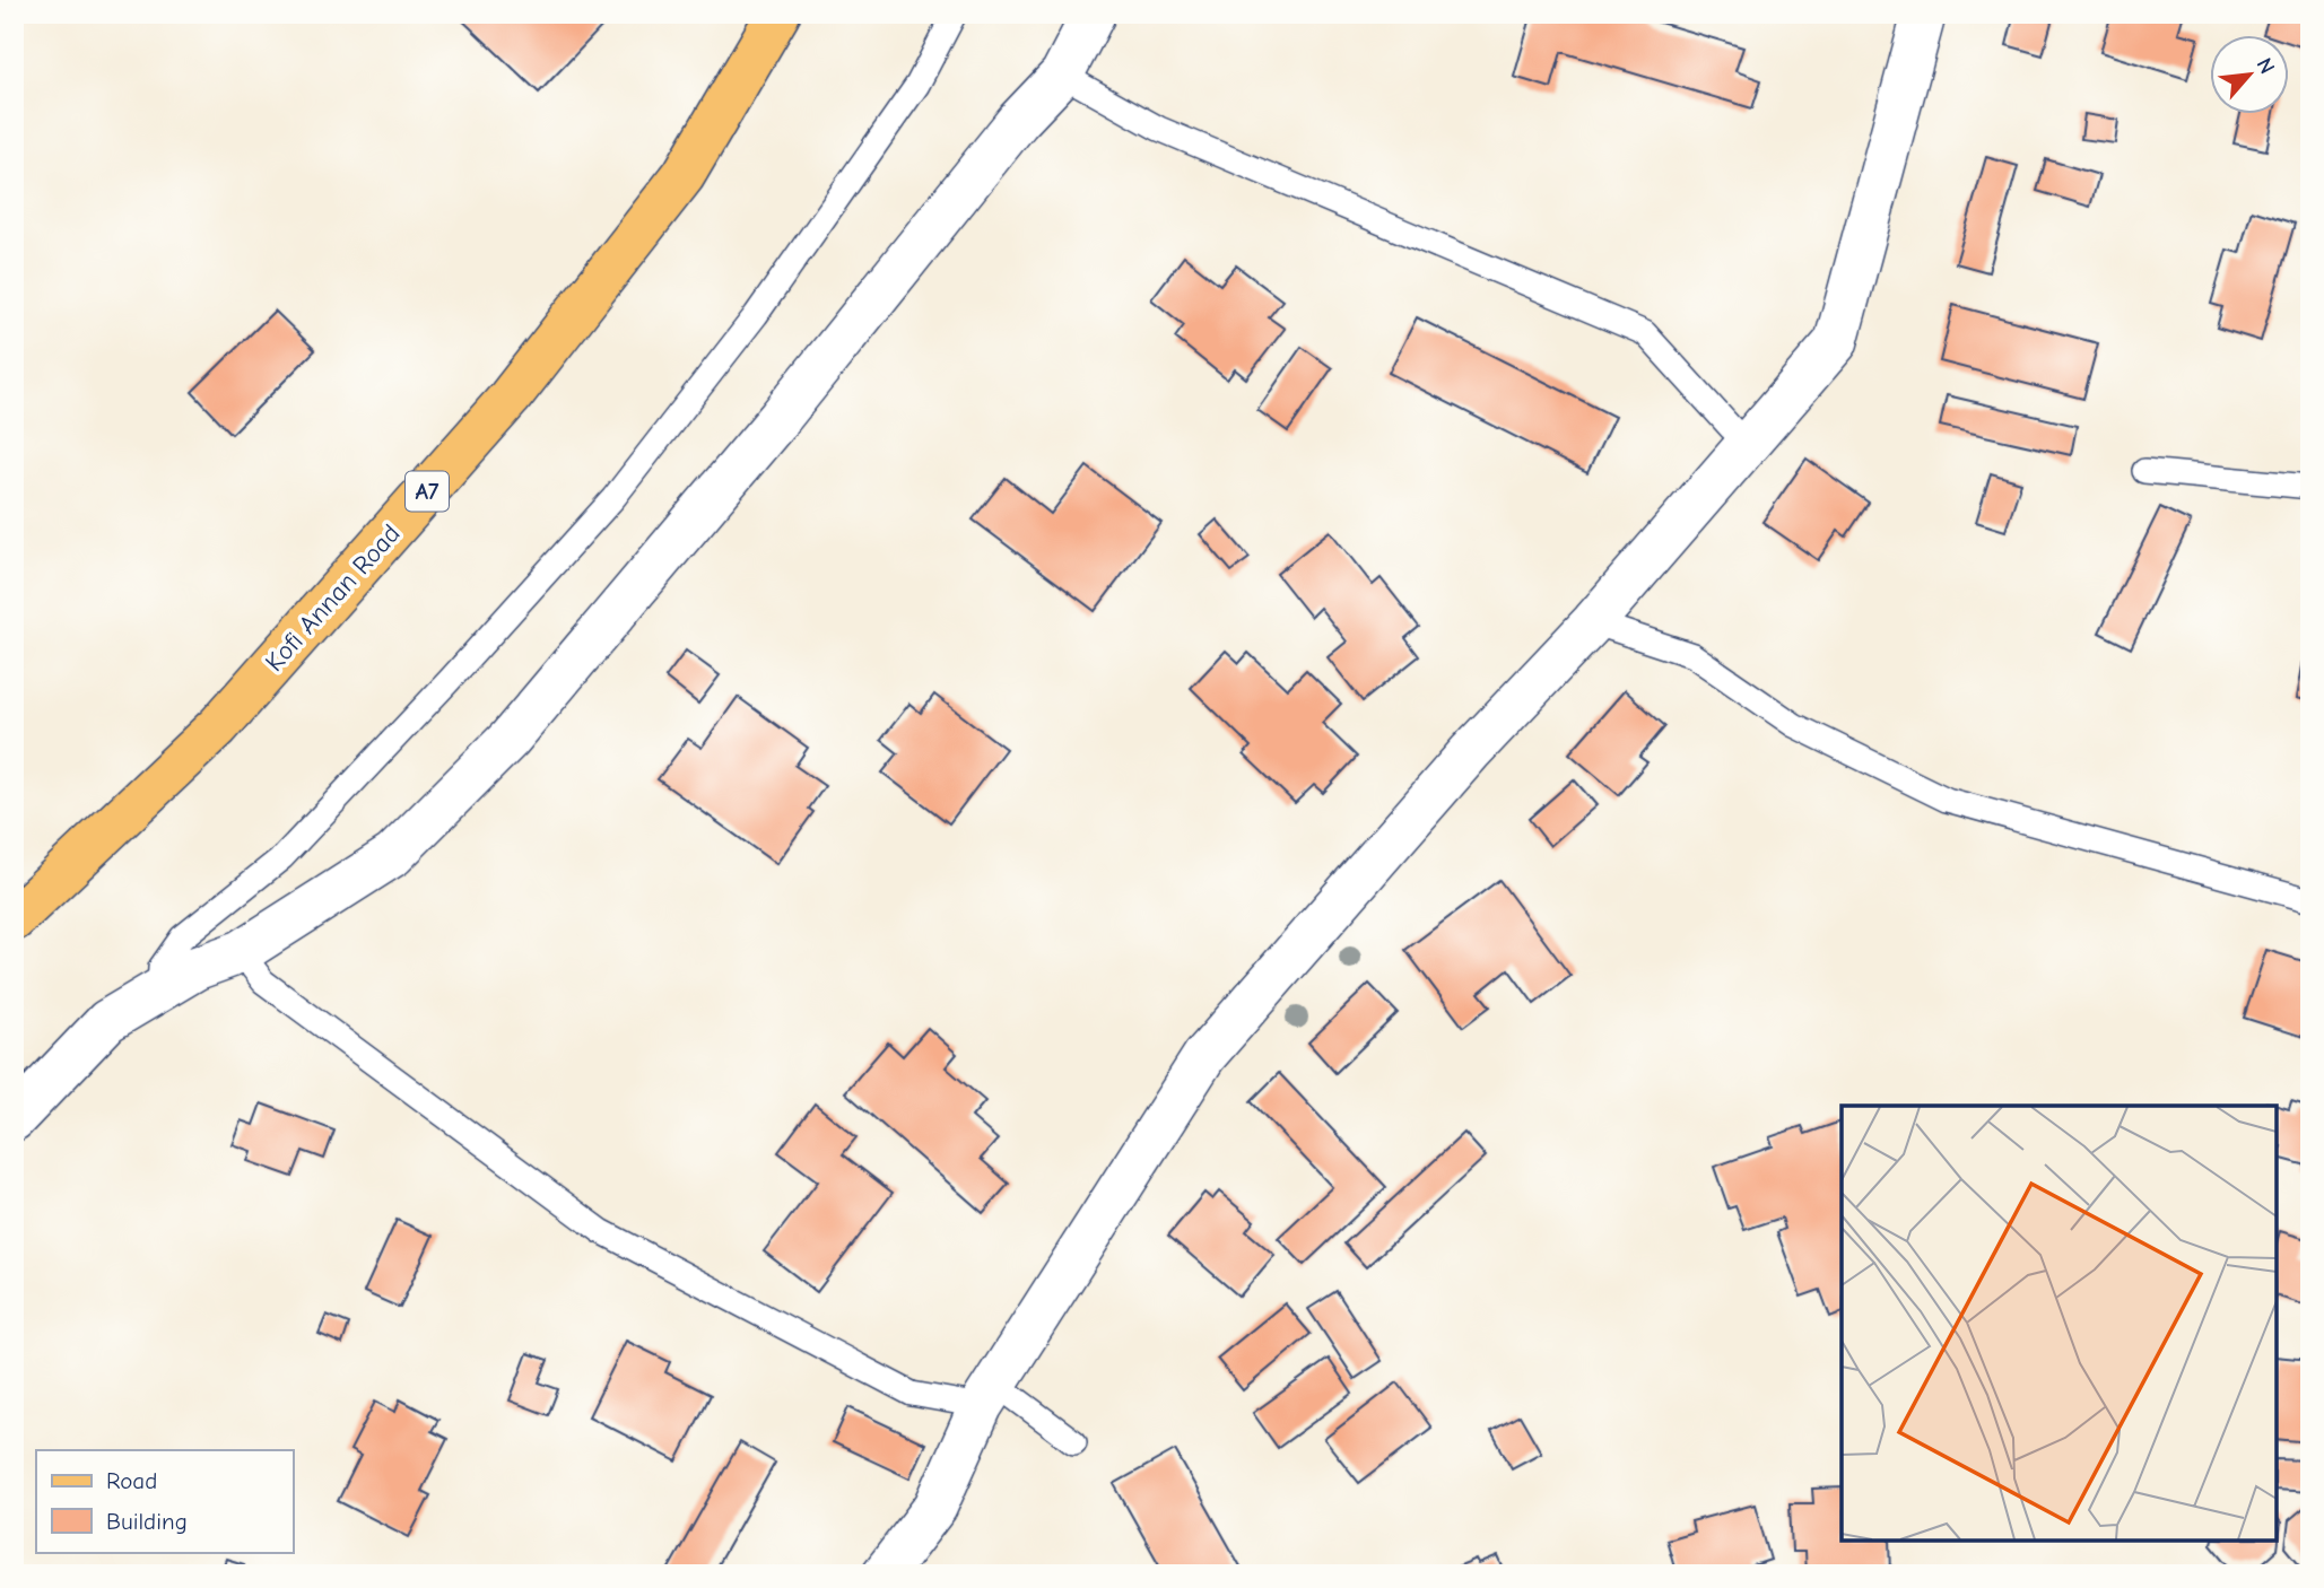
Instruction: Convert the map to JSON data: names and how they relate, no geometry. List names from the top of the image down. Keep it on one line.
{"streets":{"main road":["A7","Kofi Annan Road"]},"legend":["Road","Building"],"north":"top right"}
